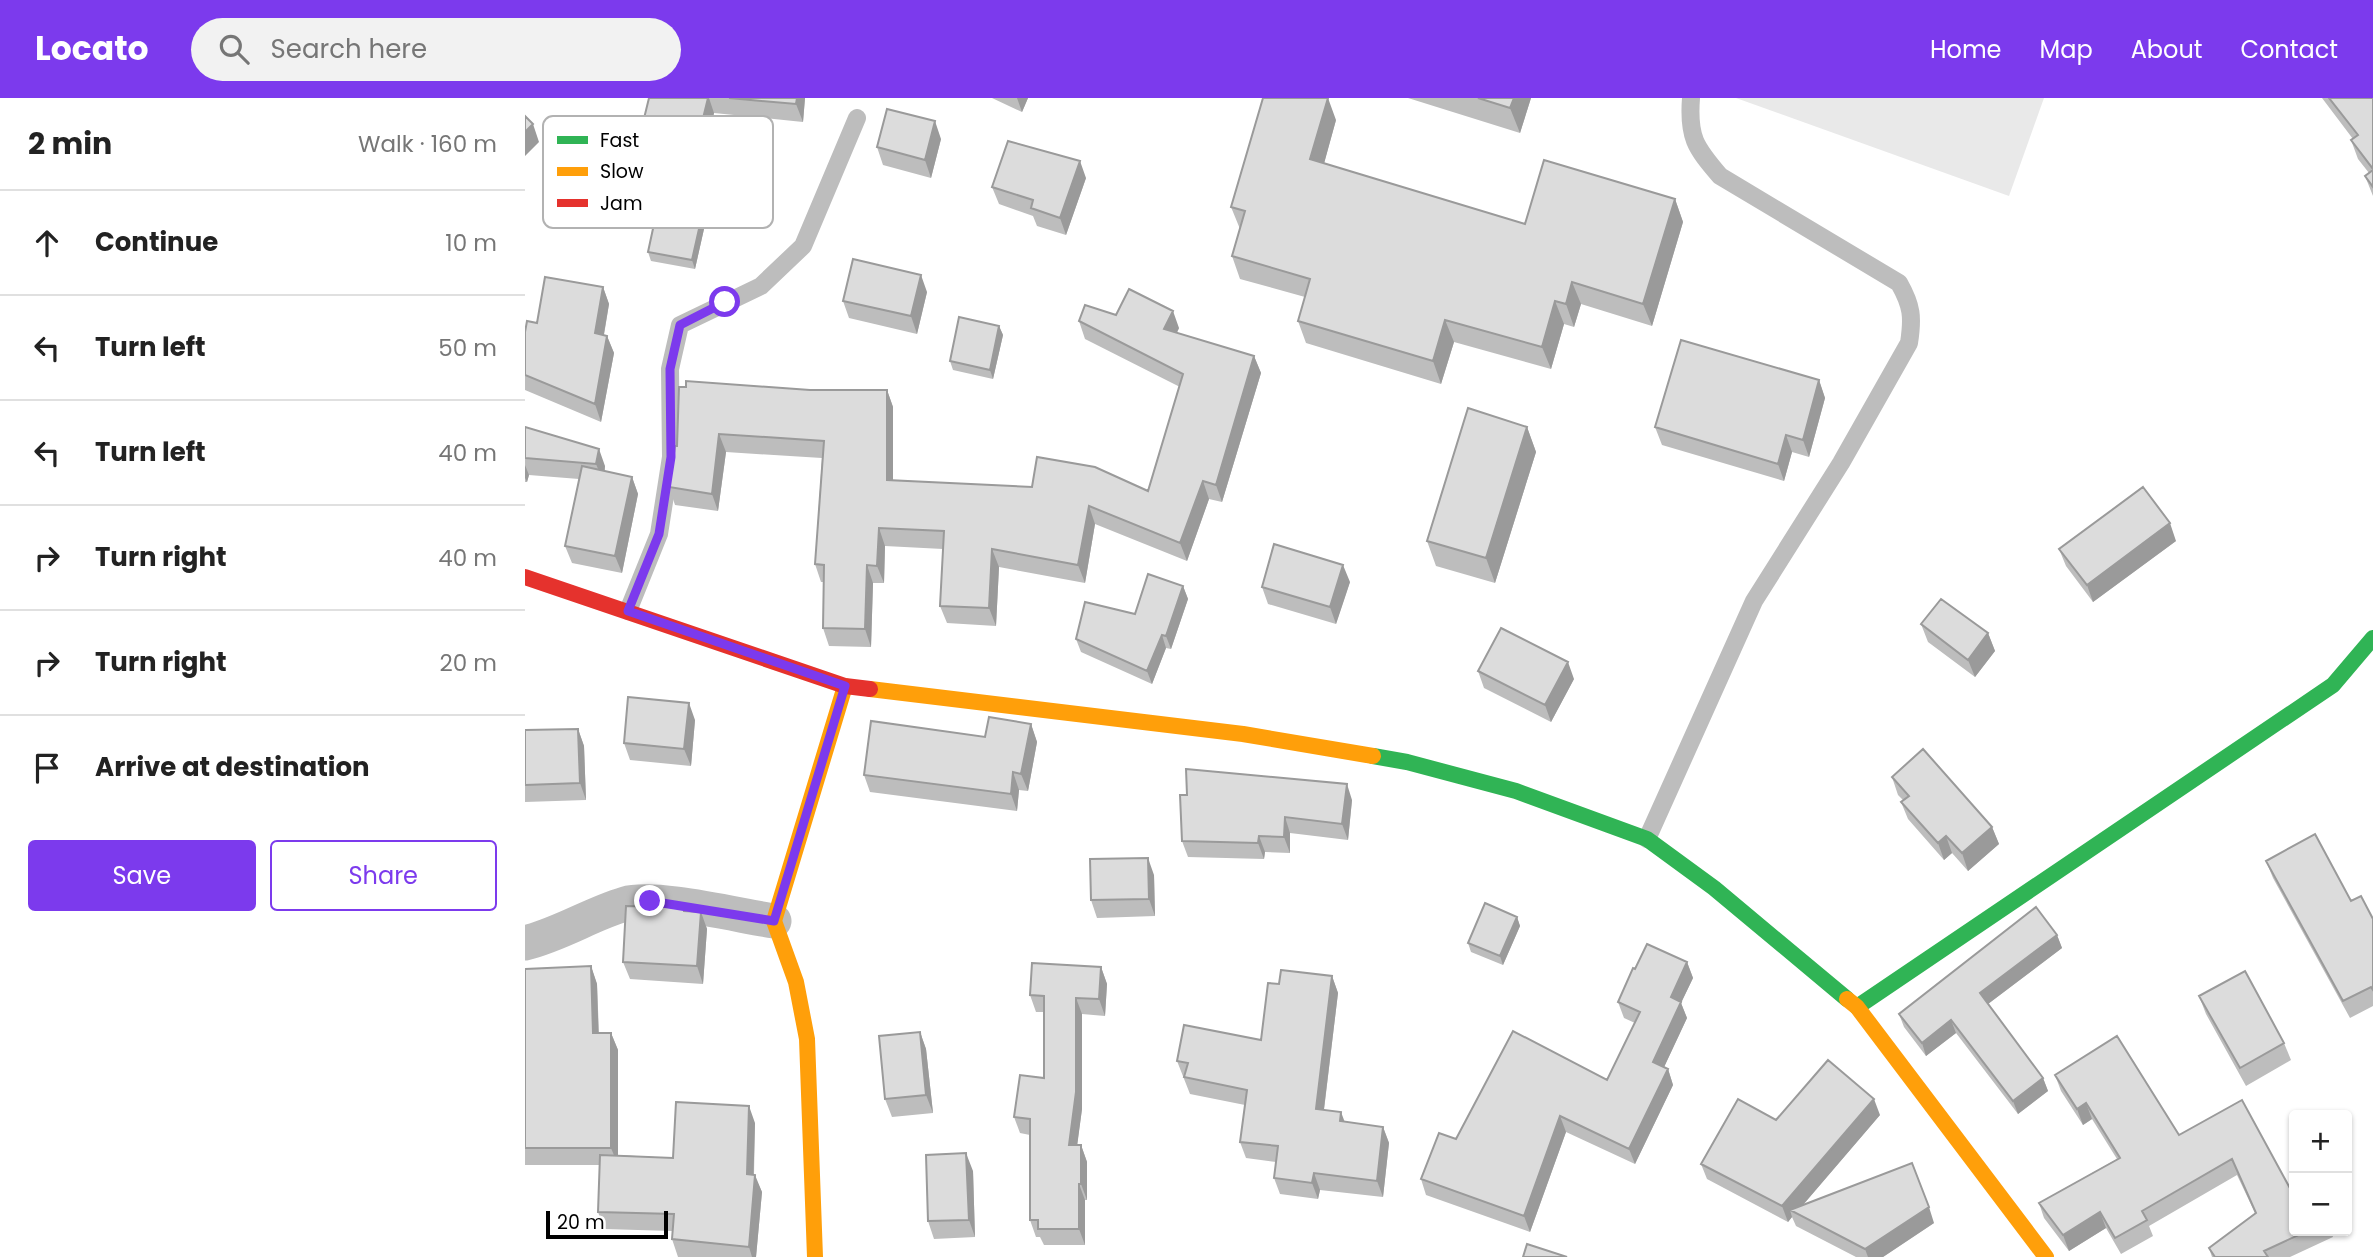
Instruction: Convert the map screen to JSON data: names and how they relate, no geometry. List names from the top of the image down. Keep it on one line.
{"legend":["Fast","Slow","Jam"],"scale_bar":"20 m","page":{"header":"Locato","search":"Search here","nav":["Home","Map","About","Contact"],"heading":["2 min","Walk · 160 m"],"list":[["Continue","10 m"],["Turn left","50 m"],["Turn left","40 m"],["Turn right","40 m"],["Turn right","20 m"],"Arrive at destination"],"buttons":["Save","Share"],"map_buttons":["+","−"],"scale":"20 m"}}
